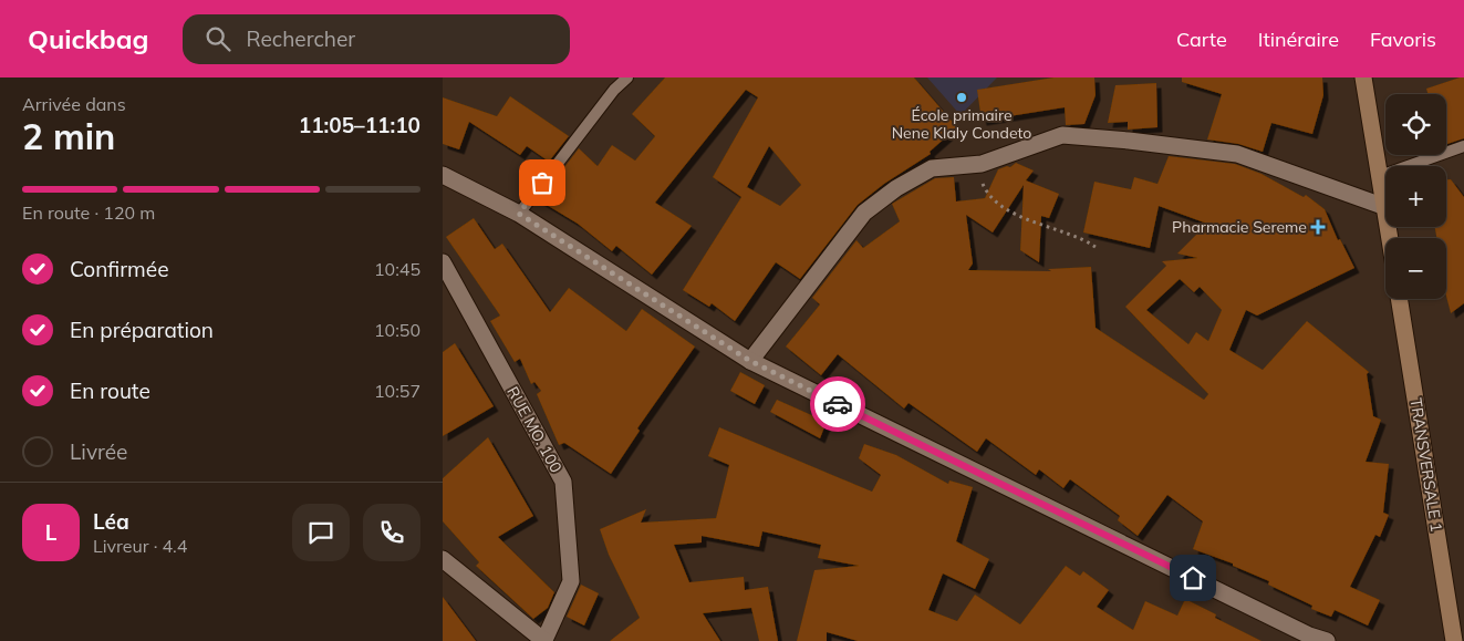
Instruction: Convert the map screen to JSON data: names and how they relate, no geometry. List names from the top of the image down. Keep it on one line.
{"streets":{"main road":["TRANSVERSALE 1"],"street":["RUE MO. 100"]},"places":{"other":["École primaire Nene Klaly Condeto"],"health":["Pharmacie Sereme"]},"page":{"header":"Quickbag","search":"Rechercher","nav":["Carte","Itinéraire","Favoris"],"heading":["2 min","Arrivée dans","11:05–11:10"],"panel":["Léa","Livreur · 4.4"],"map_buttons":["+","−"],"bar":"En route · 120 m","list":[["Confirmée","10:45"],["En préparation","10:50"],["En route","10:57"],"Livrée"],"round":"L"}}
